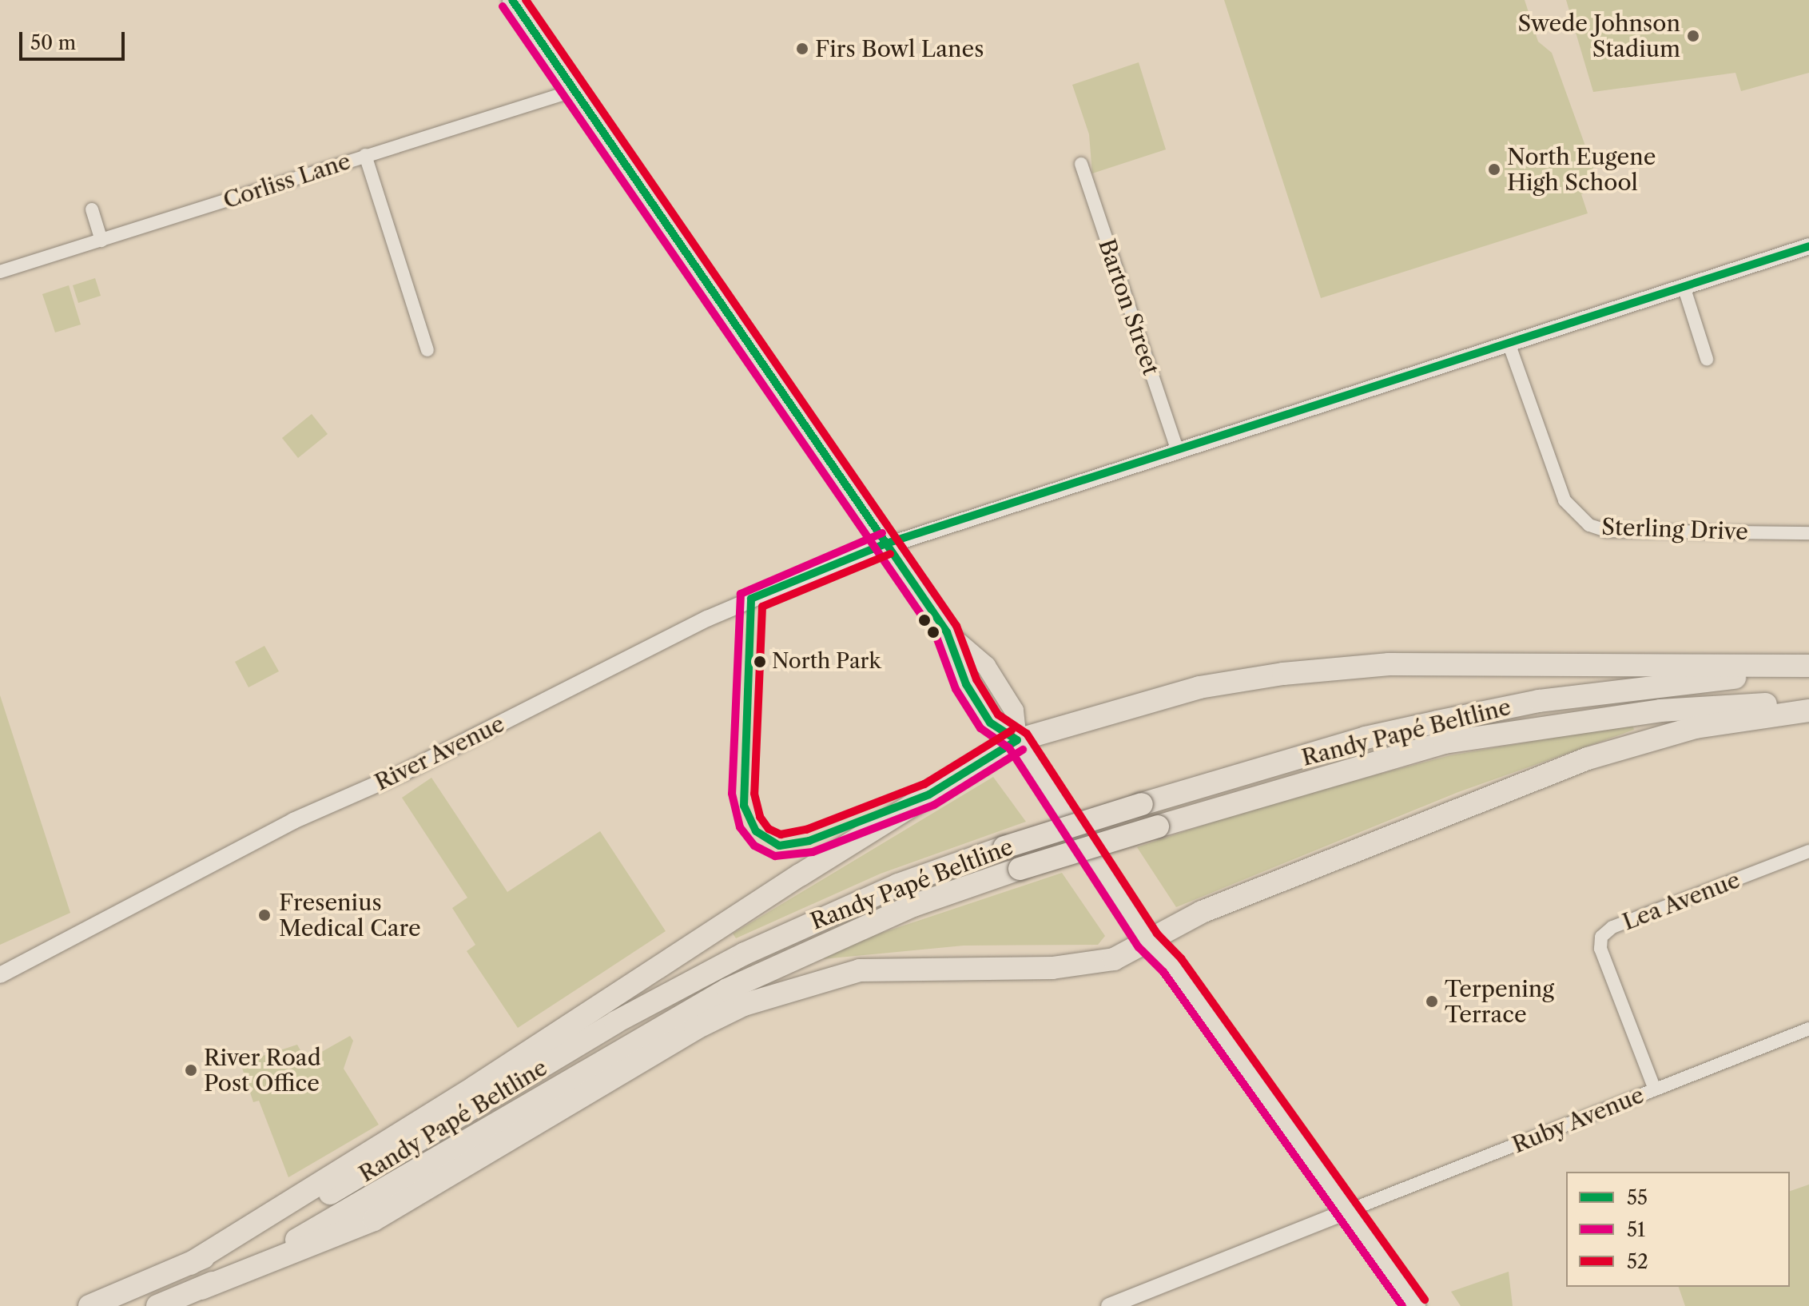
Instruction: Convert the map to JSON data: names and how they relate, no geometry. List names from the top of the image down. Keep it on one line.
{"streets":{"highway":["Randy Papé Beltline"],"street":["Corliss Lane","Barton Street","Sterling Drive","River Avenue","Lea Avenue","Ruby Avenue"]},"crossings":[["Barton Street","River Avenue"],["Sterling Drive","River Avenue"],["Lea Avenue","Ruby Avenue"]],"places":["Swede Johnson Stadium","Firs Bowl Lanes","North Eugene High School","North Park","Fresenius Medical Care","Terpening Terrace","River Road Post Office"],"lines":["transit line 55","transit line 52","transit line 51"],"legend":["55","51","52"],"scale_bar":"50 m"}
